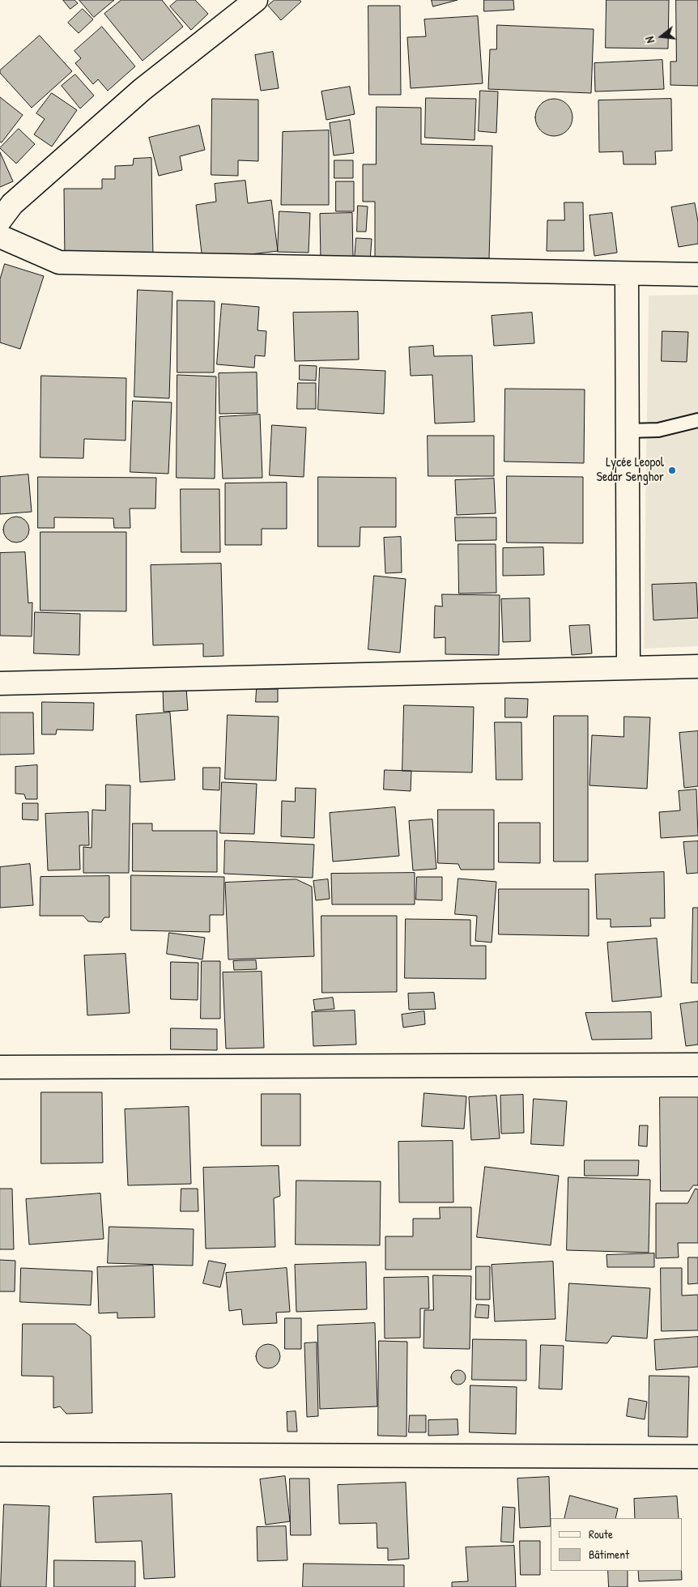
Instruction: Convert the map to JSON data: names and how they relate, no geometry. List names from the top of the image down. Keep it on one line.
{"places":["Lycée Leopol Sedar Senghor"],"legend":["Route","Bâtiment"],"north":"left"}
